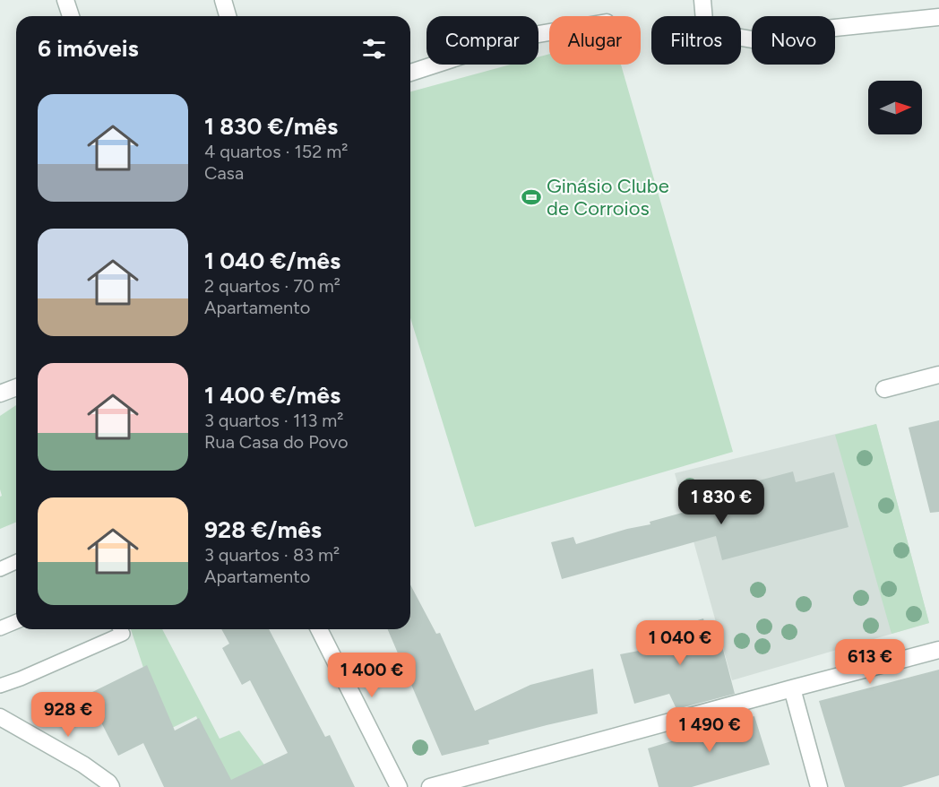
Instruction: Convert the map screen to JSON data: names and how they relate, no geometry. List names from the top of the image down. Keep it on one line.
{"places":{"sports":["Ginásio Clube de Corroios"]},"north":"right","page":{"chip":["Comprar","Alugar","Filtros","Novo"],"heading":"6 imóveis","list":[{"name":"1 830 €/mês","note":"4 quartos · 152 m² · Casa"},{"name":"1 040 €/mês","note":"2 quartos · 70 m² · Apartamento"},{"name":"1 400 €/mês","note":"3 quartos · 113 m² · Rua Casa do Povo"},{"name":"928 €/mês","note":"3 quartos · 83 m² · Apartamento"}],"price":["1 830 €","1 040 €","613 €","1 400 €","928 €","1 490 €"]}}
